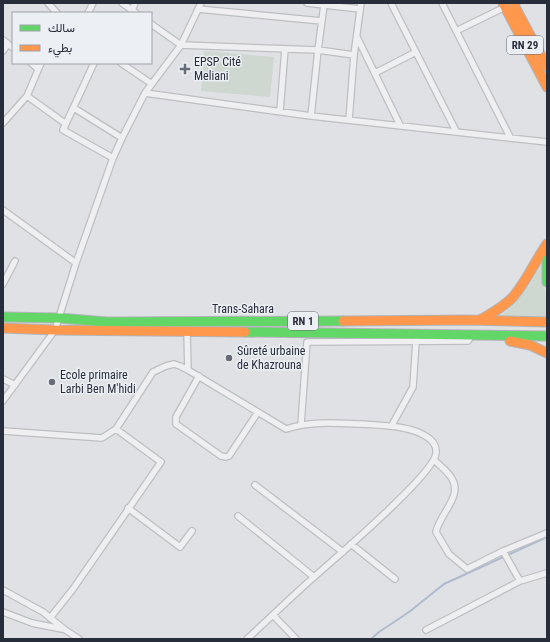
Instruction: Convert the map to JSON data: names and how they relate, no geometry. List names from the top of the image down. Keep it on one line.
{"streets":{"highway":["RN 29","Trans-Sahara","RN 1"]},"crossings":[["Trans-Sahara","RN 1"]],"places":{"health":["EPSP Cité Meliani"],"other":["Sûreté urbaine de Khazrouna","Ecole primaire Larbi Ben M'hidi"]},"legend":["سالك","بطيء"]}
